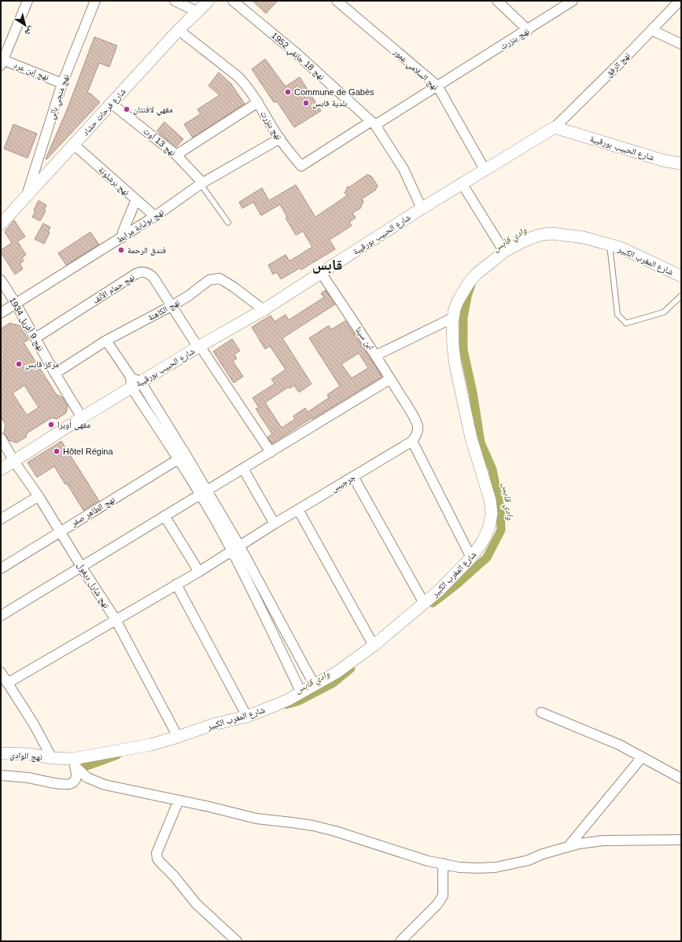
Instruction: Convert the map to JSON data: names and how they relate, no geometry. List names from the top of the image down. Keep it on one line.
{"streets":{"street":["نهج بنزرت","نهج 18 جانفي 1952","نهج الرفق","نهج السلامي عمور","نهج إبن عرد","نهج منجي بالي","شارع فرحات حشاد","نهج 13 أوت","شارع الحبيب بورقيبة","نهج برشلونة","نهج بولبابة مرابط","شارع المغرب الكبير","نهج حمام الأنف","نهج الكاهنة","نهج 9 أفريل 1934","ابن سينا","جرجيس","نهج الطاهر صفر","نهج شارل ديغول","نهج الوادي"]},"crossings":[["نهج بنزرت","نهج 18 جانفي 1952"],["نهج بنزرت","نهج السلامي عمور"],["نهج بنزرت","شارع فرحات حشاد"],["نهج بنزرت","نهج بولبابة مرابط"],["نهج 18 جانفي 1952","شارع الحبيب بورقيبة"],["نهج الرفق","شارع الحبيب بورقيبة"],["نهج السلامي عمور","شارع الحبيب بورقيبة"],["نهج إبن عرد","نهج منجي بالي"],["نهج منجي بالي","شارع فرحات حشاد"],["شارع فرحات حشاد","نهج 13 أوت"],["شارع فرحات حشاد","نهج برشلونة"],["نهج 13 أوت","نهج بولبابة مرابط"],["شارع الحبيب بورقيبة","نهج حمام الأنف"],["شارع الحبيب بورقيبة","نهج الكاهنة"],["شارع الحبيب بورقيبة","نهج 9 أفريل 1934"],["شارع الحبيب بورقيبة","ابن سينا"],["شارع الحبيب بورقيبة","نهج شارل ديغول"],["نهج برشلونة","نهج بولبابة مرابط"],["نهج بولبابة مرابط","نهج 9 أفريل 1934"],["شارع المغرب الكبير","نهج شارل ديغول"],["شارع المغرب الكبير","نهج الوادي"],["نهج حمام الأنف","نهج الكاهنة"],["نهج حمام الأنف","نهج 9 أفريل 1934"],["نهج الكاهنة","نهج 9 أفريل 1934"],["ابن سينا","جرجيس"],["جرجيس","نهج شارل ديغول"],["نهج الطاهر صفر","نهج شارل ديغول"]],"districts":["قابس"],"water":["وادي قابس"],"places":["Commune de Gabès","بلدية قابس","مقهي لافنتان","فندق الرحمة","مركز قابس","مقهى أوبرا","Hôtel Régina"],"north":"bottom right"}
